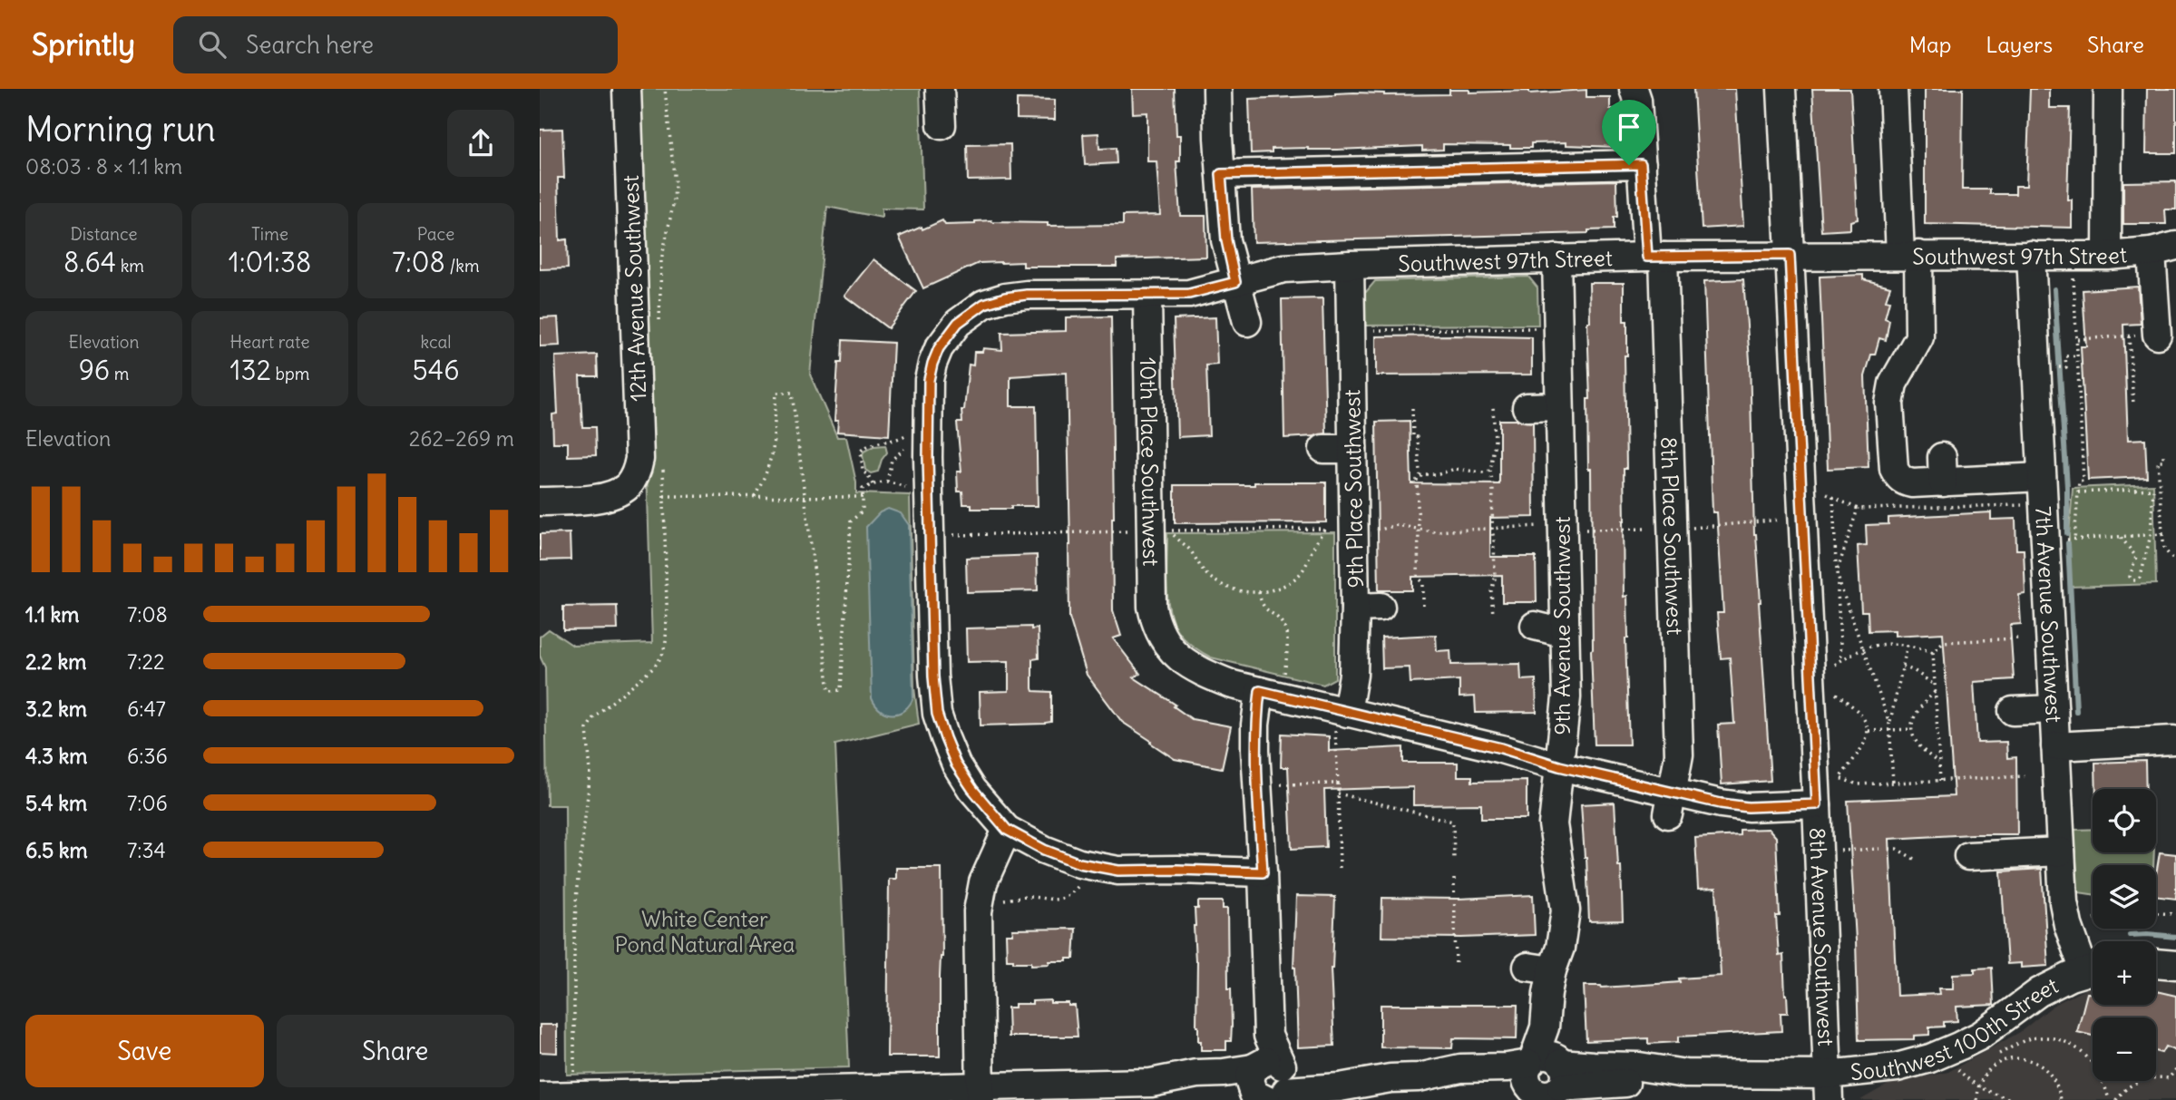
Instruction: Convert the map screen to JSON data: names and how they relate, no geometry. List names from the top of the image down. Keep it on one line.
{"streets":{"street":["Southwest 97th Street","12th Avenue Southwest","10th Place Southwest","9th Place Southwest","8th Place Southwest","7th Avenue Southwest","9th Avenue Southwest","8th Avenue Southwest","Southwest 100th Street"]},"crossings":[["Southwest 97th Street","10th Place Southwest"],["Southwest 97th Street","9th Place Southwest"],["Southwest 97th Street","8th Place Southwest"],["Southwest 97th Street","7th Avenue Southwest"],["Southwest 97th Street","9th Avenue Southwest"],["Southwest 97th Street","8th Avenue Southwest"],["9th Avenue Southwest","Southwest 100th Street"],["8th Avenue Southwest","Southwest 100th Street"]],"parks":["White Center Pond Natural Area"],"page":{"header":"Sprintly","search":"Search here","nav":["Map","Layers","Share"],"heading":["Morning run","08:03 · 8 × 1.1 km"],"stats":[["Distance","8.64 km"],["Time","1:01:38"],["Pace","7:08 /km"],["Elevation","96 m"],["Heart rate","132 bpm"],["kcal","546"]],"chart":["Elevation","262–269 m"],"list":[{"name":"1.1 km","note":"7:08"},{"name":"2.2 km","note":"7:22"},{"name":"3.2 km","note":"6:47"},{"name":"4.3 km","note":"6:36"},{"name":"5.4 km","note":"7:06"},{"name":"6.5 km","note":"7:34"}],"map_buttons":["+","−"],"buttons":["Save","Share"]}}
